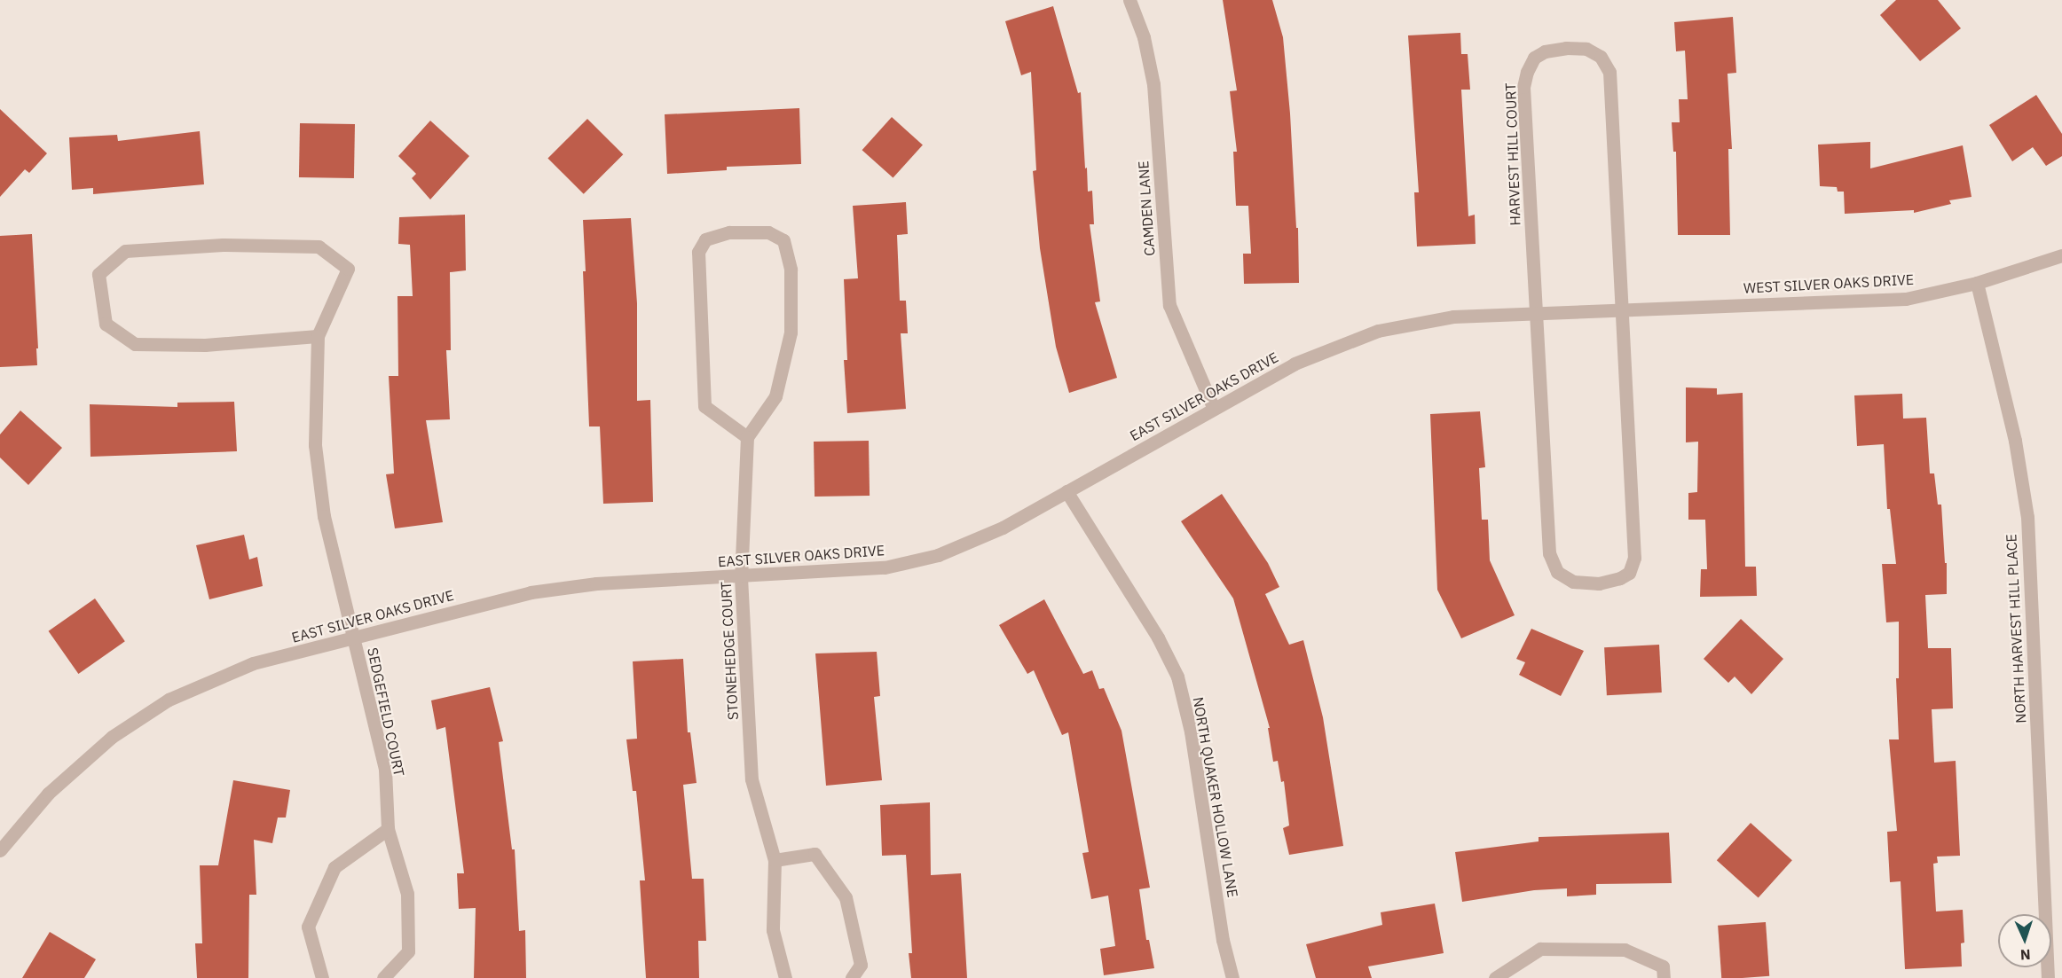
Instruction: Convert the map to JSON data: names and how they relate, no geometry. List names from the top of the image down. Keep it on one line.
{"streets":{"street":["HARVEST HILL COURT","CAMDEN LANE","WEST SILVER OAKS DRIVE","EAST SILVER OAKS DRIVE","NORTH HARVEST HILL PLACE","STONEHEDGE COURT","SEDGEFIELD COURT","NORTH QUAKER HOLLOW LANE"]},"crossings":[["HARVEST HILL COURT","WEST SILVER OAKS DRIVE"],["HARVEST HILL COURT","EAST SILVER OAKS DRIVE"],["CAMDEN LANE","EAST SILVER OAKS DRIVE"],["WEST SILVER OAKS DRIVE","EAST SILVER OAKS DRIVE"],["WEST SILVER OAKS DRIVE","NORTH HARVEST HILL PLACE"],["EAST SILVER OAKS DRIVE","STONEHEDGE COURT"],["EAST SILVER OAKS DRIVE","SEDGEFIELD COURT"],["EAST SILVER OAKS DRIVE","NORTH QUAKER HOLLOW LANE"]],"north":"bottom"}
